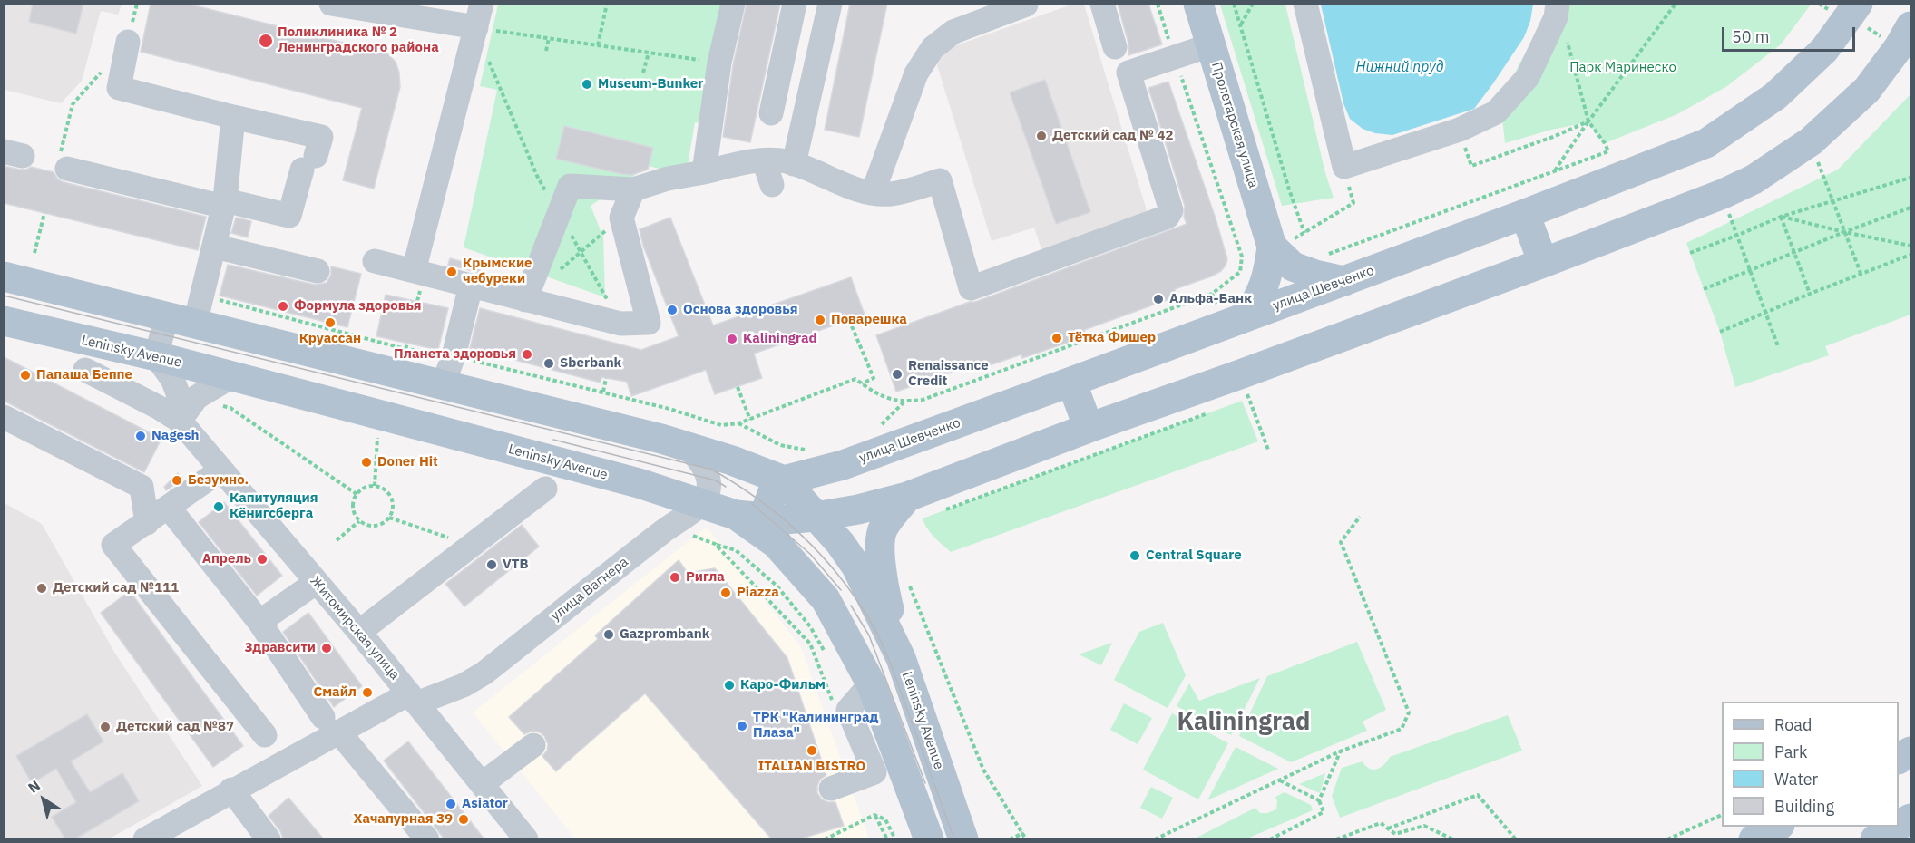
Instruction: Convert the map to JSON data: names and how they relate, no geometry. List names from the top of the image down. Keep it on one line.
{"streets":{"main road":["Пролетарская улица","улица Шевченко","Leninsky Avenue"],"street":["улица Вагнера","Житомирская улица"]},"crossings":[["Пролетарская улица","улица Шевченко"],["улица Шевченко","Leninsky Avenue"],["Leninsky Avenue","улица Вагнера"],["улица Вагнера","Житомирская улица"]],"districts":["Kaliningrad"],"water":["Нижний пруд"],"parks":["Парк Маринеско"],"places":["Поликлиника № 2 Ленинградского района","Museum-Bunker","Детский сад № 42","Крымские чебуреки","Альфа-Банк","Формула здоровья","Основа здоровья","Поварешка","Круассан","Тётка Фишер","Kaliningrad","Планета здоровья","Sberbank","Renaissance Credit","Папаша Беппе","Nagesh","Doner Hit","Безумно.","Капитуляция Кёнигсберга","Central Square","Апрель","VTB","Ригла","Детский сад №111","Piazza","Gazprombank","Здравсити","Каро-Фильм","Смайл","ТРК \"Калининград Плаза\"","Детский сад №87","ITALIAN BISTRO","Asiator","Хачапурная 39"],"legend":["Road","Park","Water","Building"],"scale_bar":"50 m","north":"top left"}
